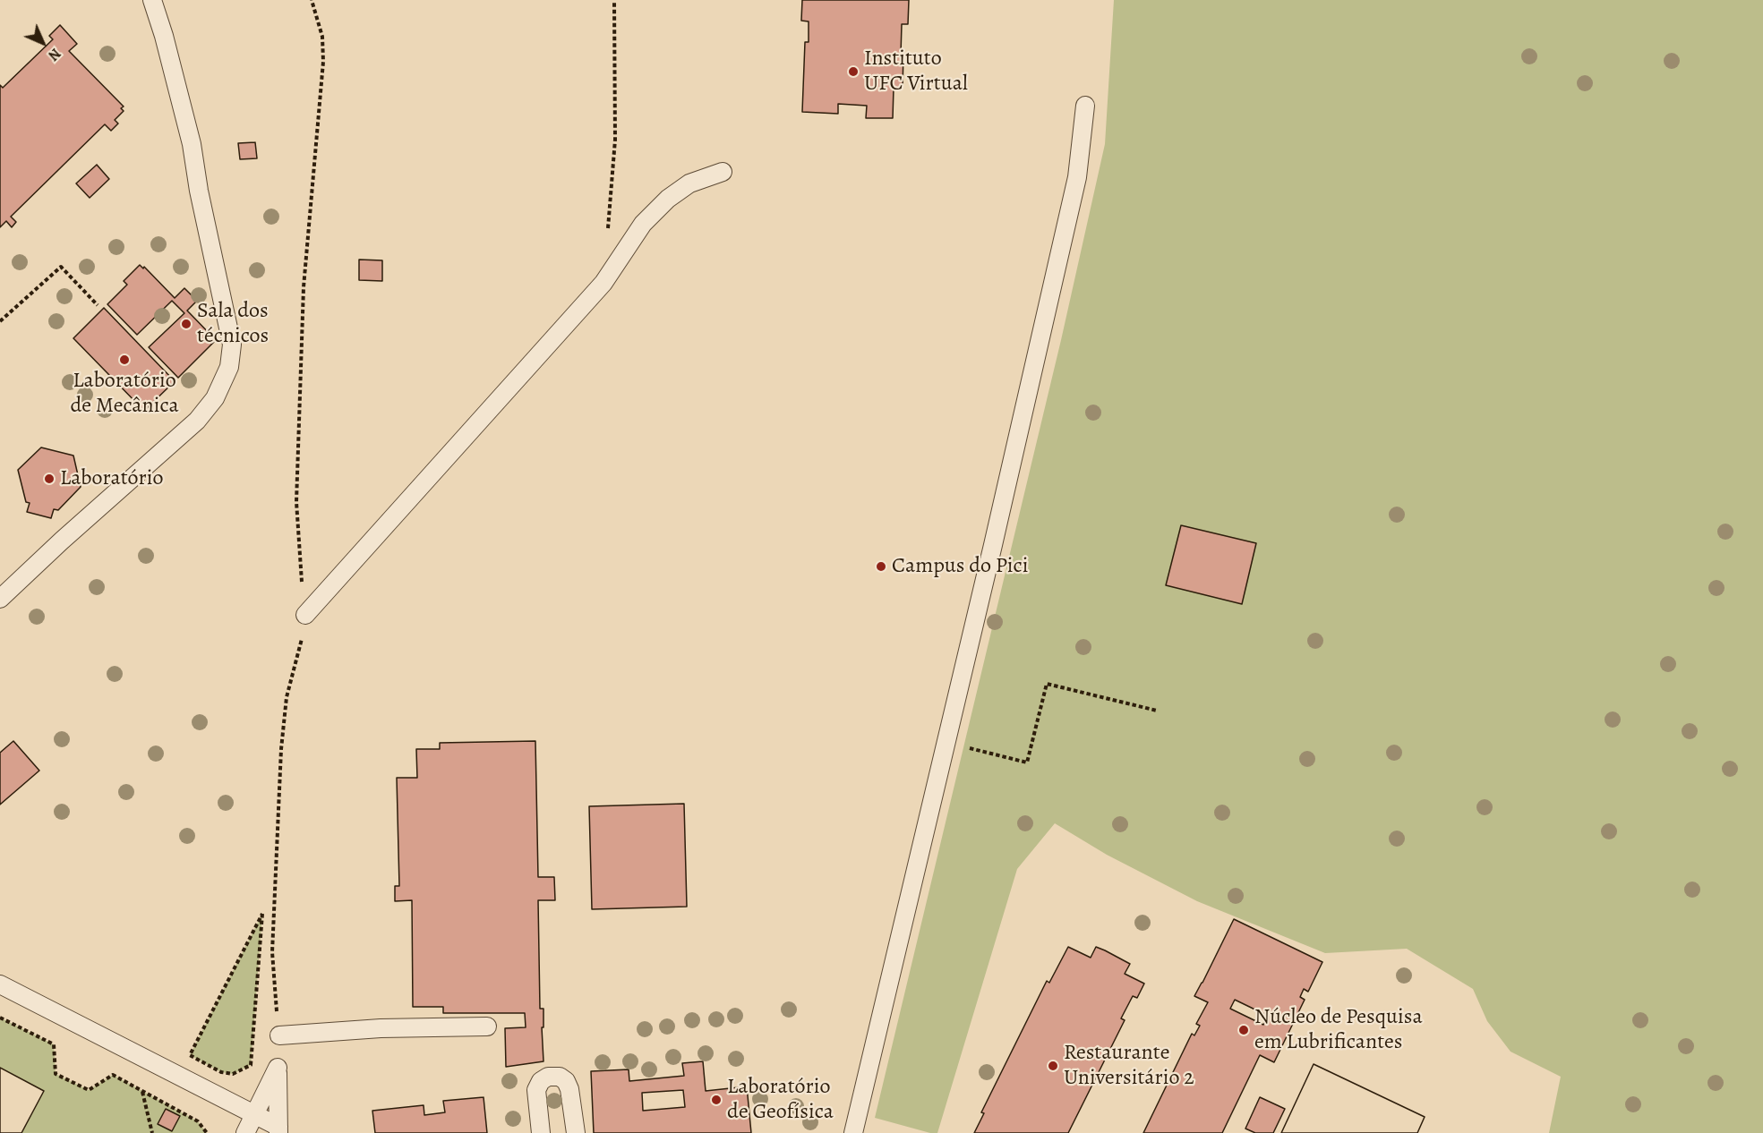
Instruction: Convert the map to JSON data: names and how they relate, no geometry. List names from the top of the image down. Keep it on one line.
{"places":["Instituto UFC Virtual","Sala dos técnicos","Laboratório de Mecânica","Laboratório","Campus do Pici","Núcleo de Pesquisa em Lubrificantes","Restaurante Universitário 2","Laboratório de Geofísica"],"north":"bottom right"}
